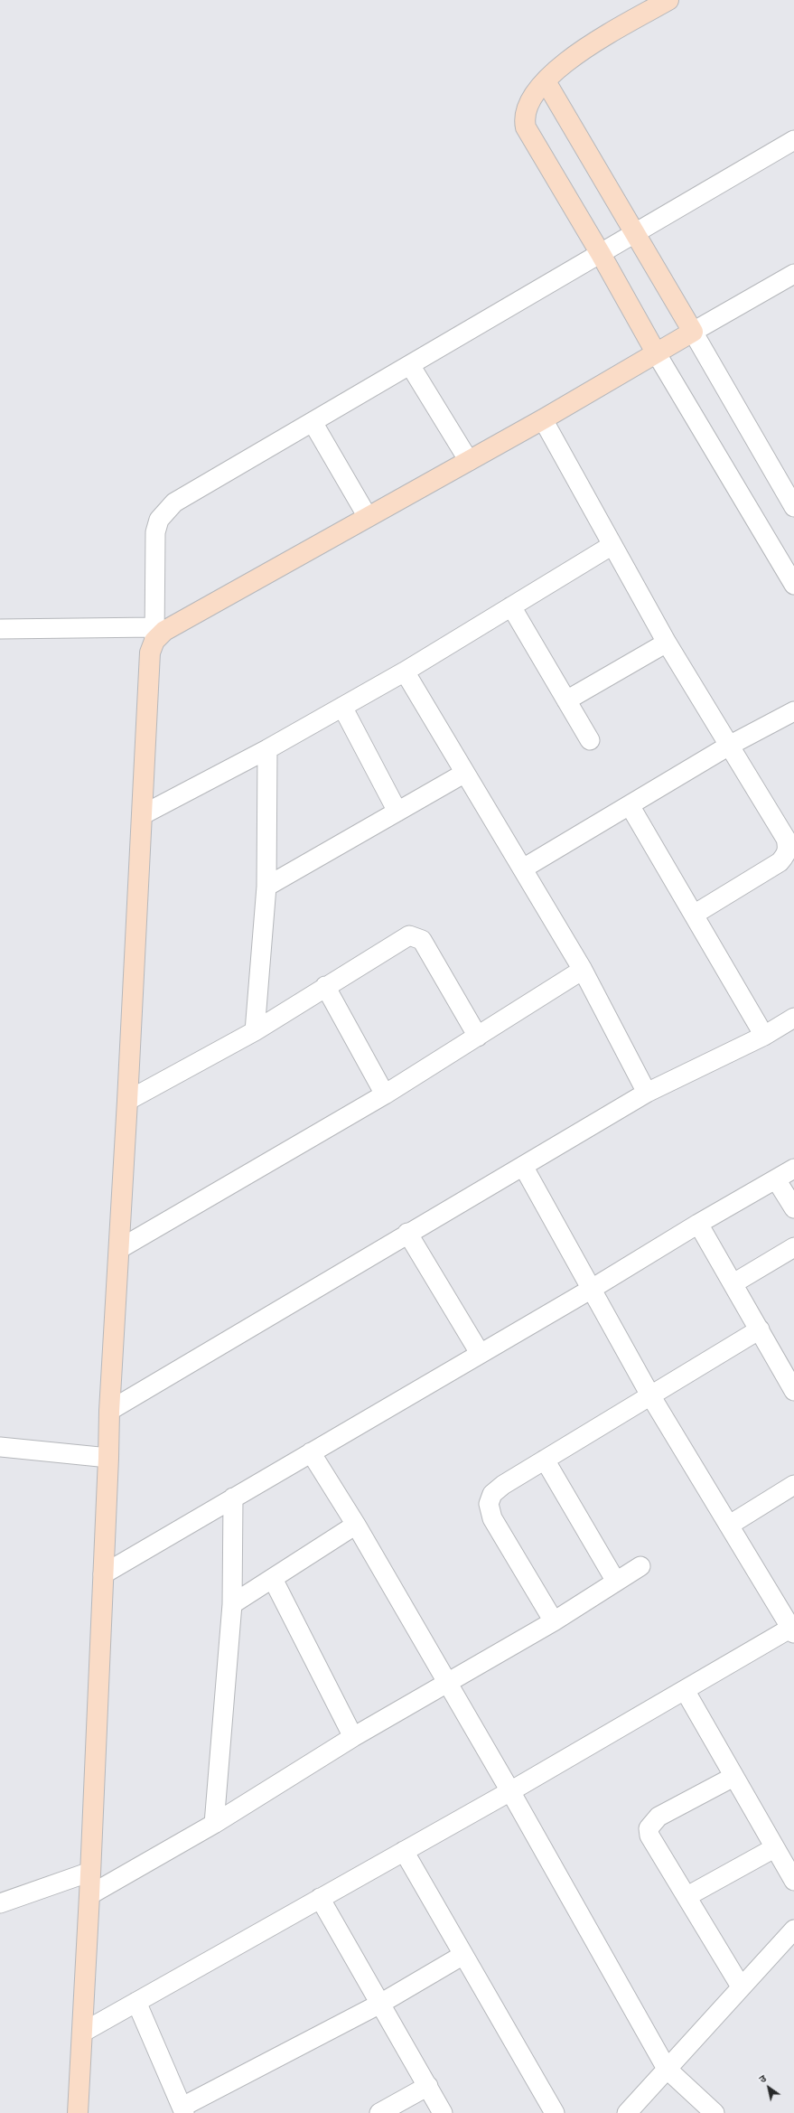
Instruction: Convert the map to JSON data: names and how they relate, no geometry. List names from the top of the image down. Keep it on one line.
{"north":"top left"}
